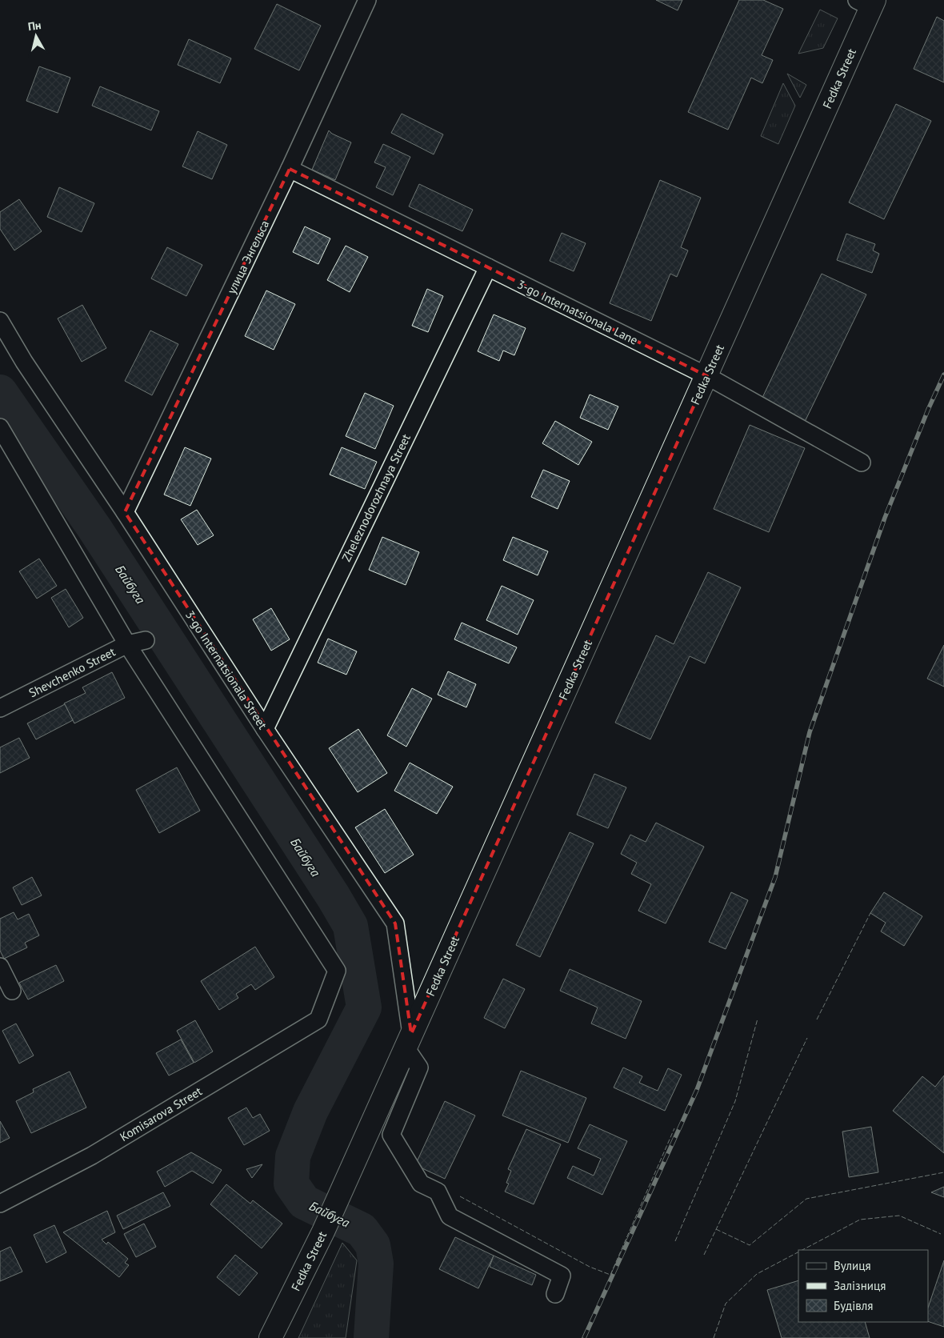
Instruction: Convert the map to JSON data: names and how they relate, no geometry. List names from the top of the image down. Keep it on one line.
{"streets":{"main road":["Fedka Street"],"street":["улица Энгельса","3-go Internatsionala Lane","Zheleznodorozhnaya Street","3-go Internatsionala Street","Shevchenko Street","Komisarova Street"]},"crossings":[["Fedka Street","3-go Internatsionala Lane"],["Fedka Street","3-go Internatsionala Street"],["улица Энгельса","3-go Internatsionala Lane"],["улица Энгельса","3-go Internatsionala Street"],["3-go Internatsionala Lane","Zheleznodorozhnaya Street"],["Zheleznodorozhnaya Street","3-go Internatsionala Street"],["Shevchenko Street","Komisarova Street"]],"water":["Байбуга"],"legend":["Вулиця","Залізниця","Будівля"],"north":"top"}
